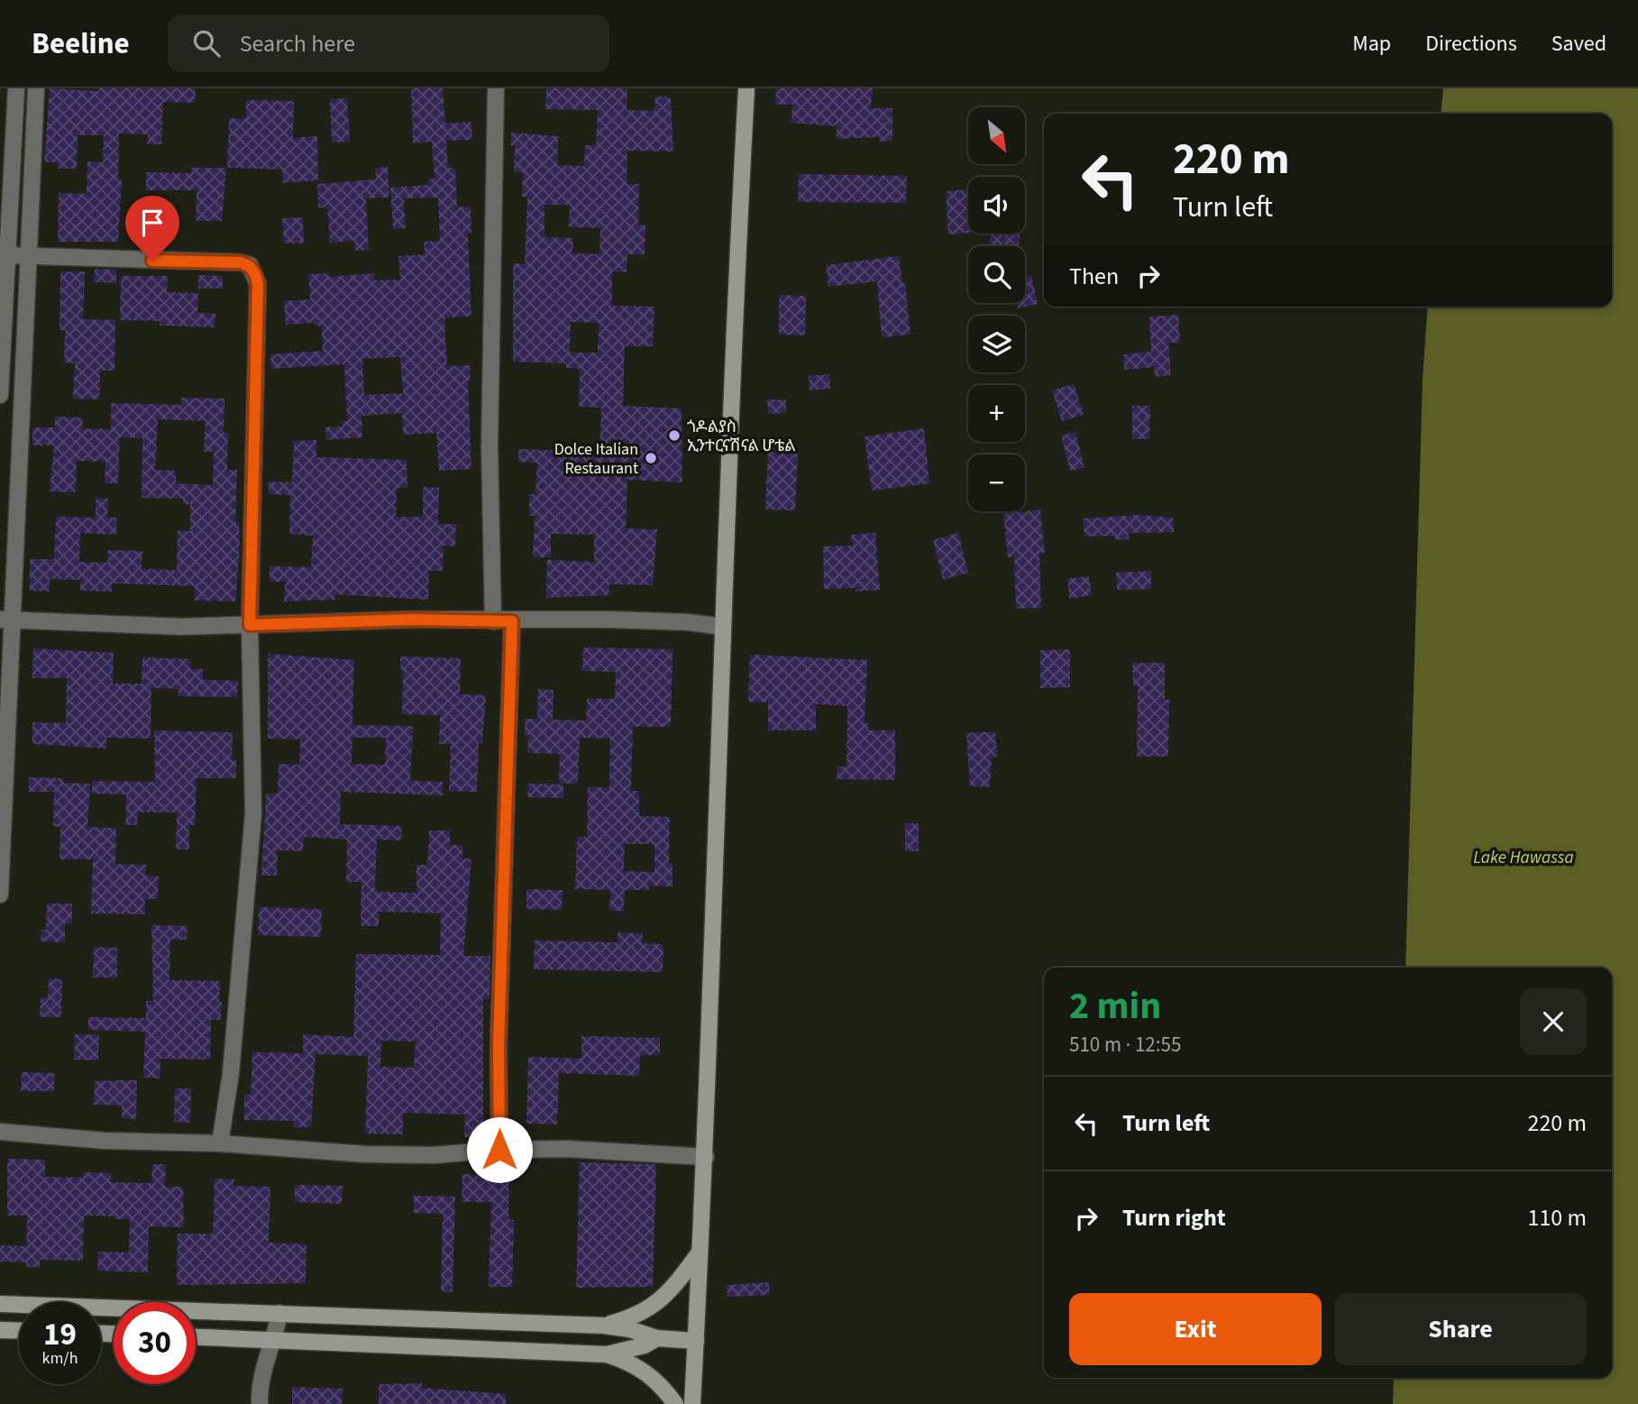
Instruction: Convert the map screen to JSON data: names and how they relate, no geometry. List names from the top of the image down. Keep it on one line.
{"water":["Lake Hawassa"],"places":["ጎዶልያስ ኢንተርናሽናል ሆቴል","Dolce Italian Restaurant"],"north":"bottom right","page":{"header":"Beeline","search":"Search here","nav":["Map","Directions","Saved"],"map_buttons":["+","−"],"turn":["220 m","Turn left"],"then":"Then","heading":["2 min","510 m · 12:55"],"list":[{"name":"Turn left","value":"220 m"},{"name":"Turn right","value":"110 m"}],"buttons":["Exit","Share"],"speed":"19 km/h","limit":"30"}}
